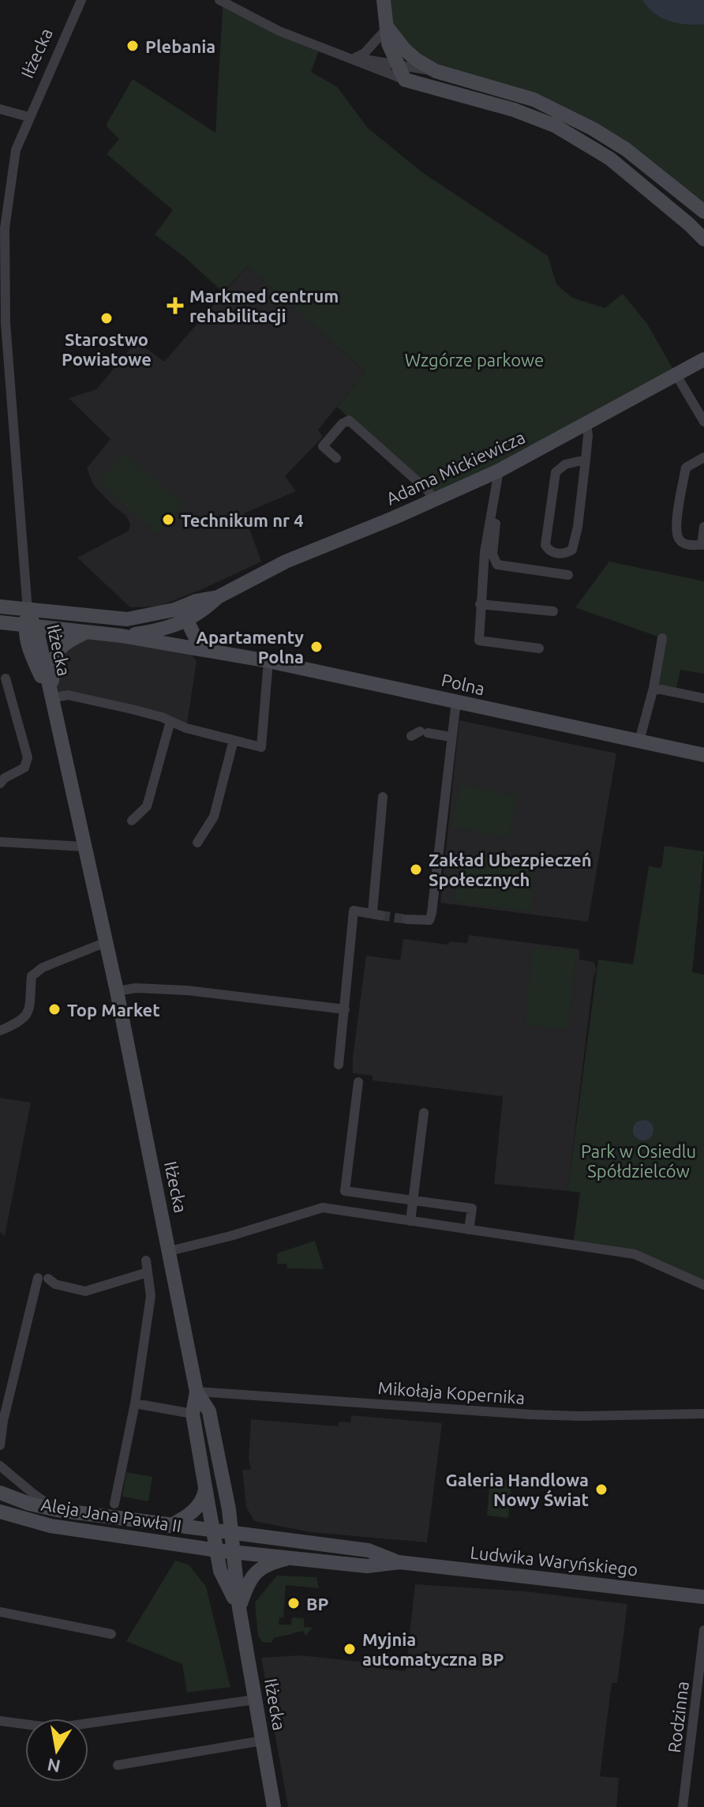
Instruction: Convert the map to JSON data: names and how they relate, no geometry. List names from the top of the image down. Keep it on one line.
{"streets":{"street":["Iłżecka","Adama Mickiewicza","Polna","Mikołaja Kopernika","Aleja Jana Pawła II","Ludwika Waryńskiego","Rodzinna"]},"crossings":[["Iłżecka","Adama Mickiewicza"],["Iłżecka","Polna"],["Iłżecka","Mikołaja Kopernika"],["Iłżecka","Aleja Jana Pawła II"],["Iłżecka","Ludwika Waryńskiego"],["Adama Mickiewicza","Polna"],["Aleja Jana Pawła II","Ludwika Waryńskiego"]],"parks":["Wzgórze parkowe","Park w Osiedlu Spółdzielców"],"places":{"other":["Plebania","Starostwo Powiatowe","Technikum nr 4","Apartamenty Polna","Zakład Ubezpieczeń Społecznych","Top Market","Galeria Handlowa Nowy Świat","BP","Myjnia automatyczna BP"],"health":["Markmed centrum rehabilitacji"]},"north":"bottom"}
